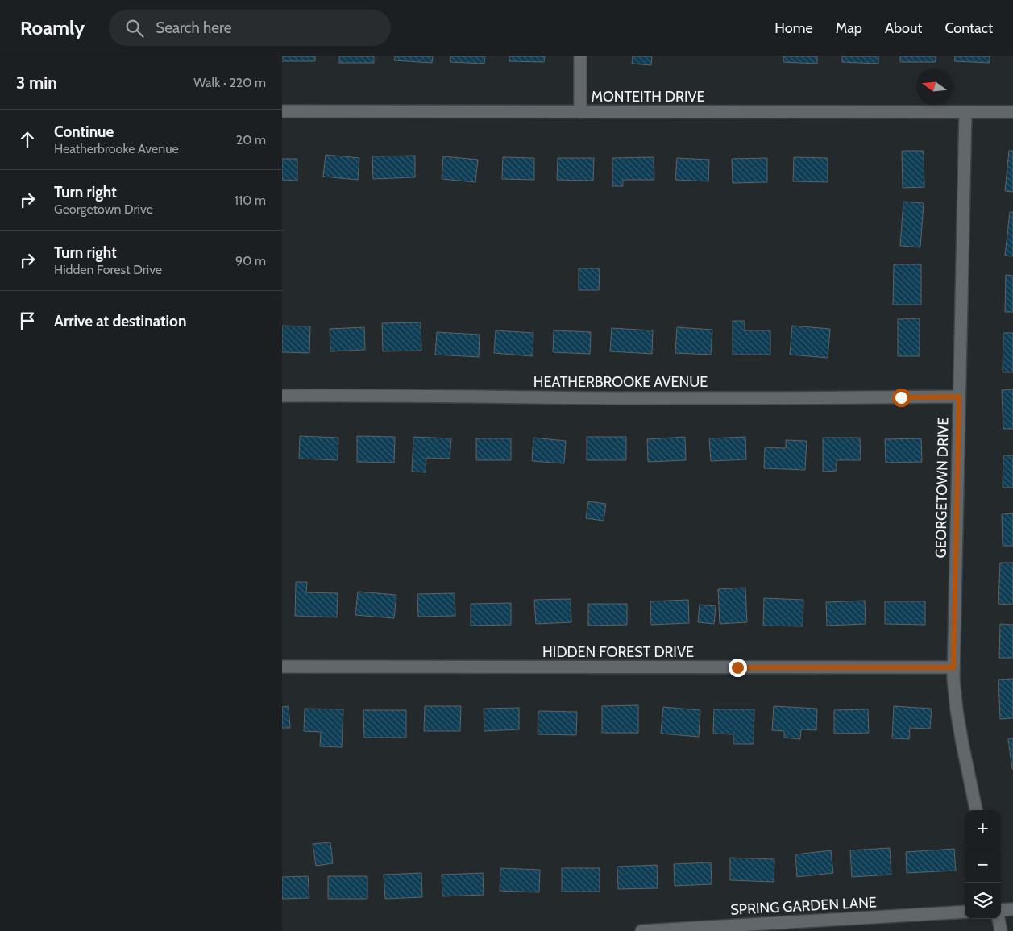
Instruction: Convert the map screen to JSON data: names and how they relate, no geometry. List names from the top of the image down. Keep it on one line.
{"streets":{"street":["MONTEITH DRIVE","HEATHERBROOKE AVENUE","GEORGETOWN DRIVE","HIDDEN FOREST DRIVE","SPRING GARDEN LANE"]},"crossings":[["MONTEITH DRIVE","GEORGETOWN DRIVE"],["HEATHERBROOKE AVENUE","GEORGETOWN DRIVE"],["GEORGETOWN DRIVE","HIDDEN FOREST DRIVE"]],"north":"left","page":{"header":"Roamly","search":"Search here","nav":["Home","Map","About","Contact"],"heading":["3 min","Walk · 220 m"],"list":[["Continue","Heatherbrooke Avenue","20 m"],["Turn right","Georgetown Drive","110 m"],["Turn right","Hidden Forest Drive","90 m"],"Arrive at destination"],"map_buttons":["+","−"]}}
